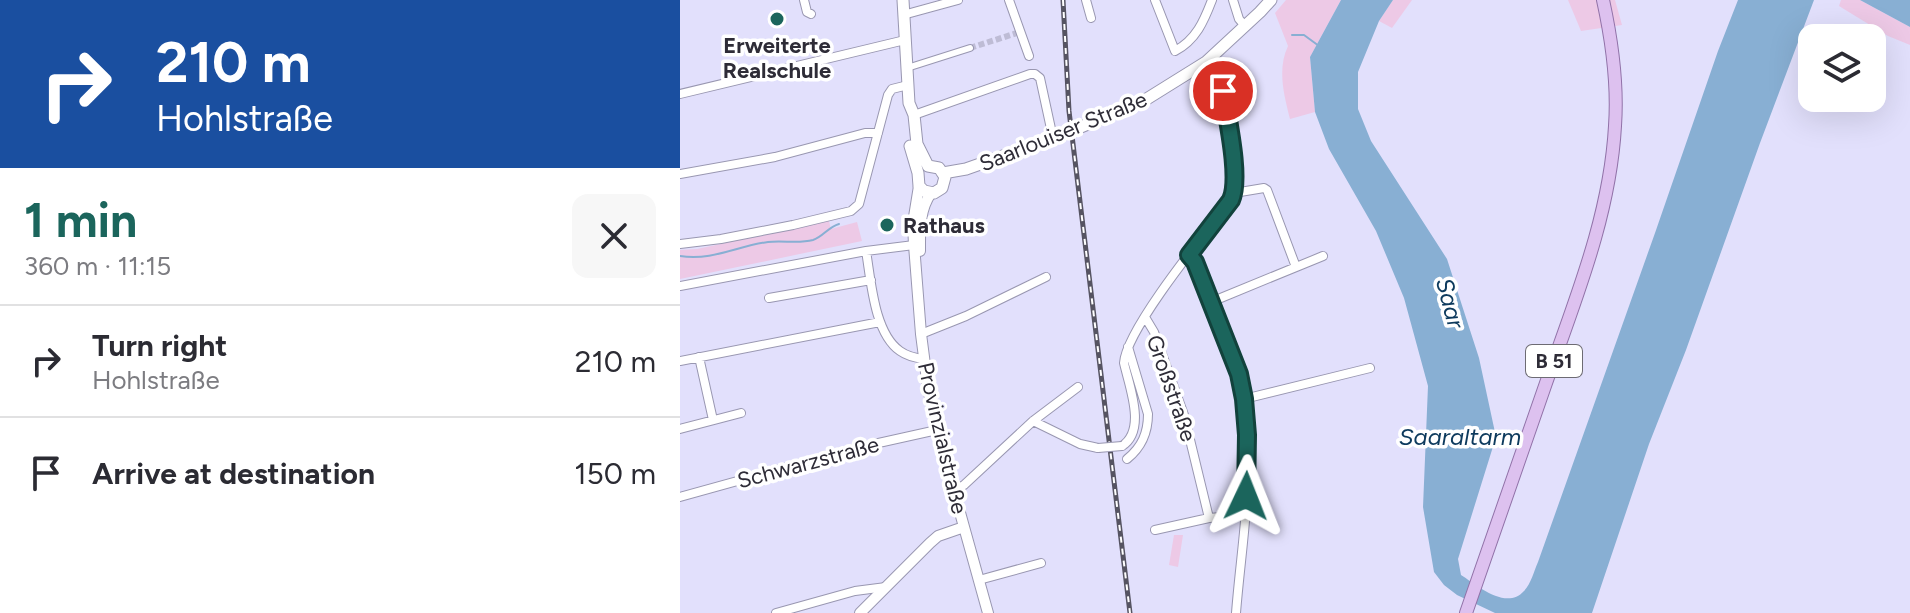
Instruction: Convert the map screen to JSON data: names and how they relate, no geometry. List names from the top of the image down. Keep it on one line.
{"streets":{"main road":["Saarlouiser Straße","B 51","Provinzialstraße"],"street":["Großstraße","Schwarzstraße"]},"crossings":[["Saarlouiser Straße","Provinzialstraße"],["Provinzialstraße","Schwarzstraße"]],"water":["Saar","Saaraltarm"],"places":["Erweiterte Realschule","Rathaus"],"page":{"turn":["210 m","Hohlstraße"],"heading":["1 min","360 m · 11:15"],"list":[{"name":"Turn right","note":"Hohlstraße","value":"210 m"},{"name":"Arrive at destination","value":"150 m"}]}}
